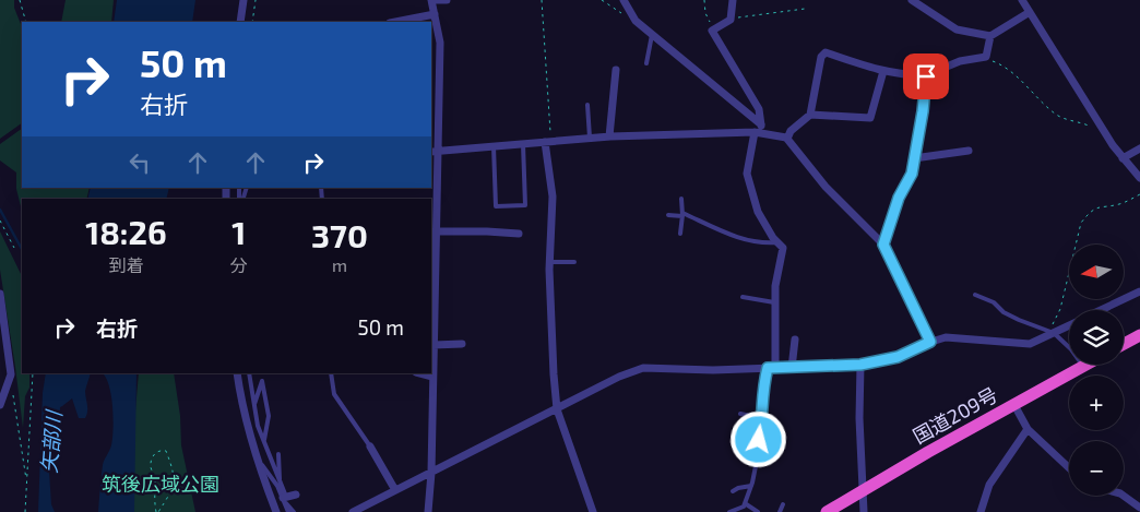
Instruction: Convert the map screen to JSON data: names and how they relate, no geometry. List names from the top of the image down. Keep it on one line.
{"streets":{"highway":["国道209号"]},"water":["矢部川"],"parks":["筑後広域公園"],"north":"left","page":{"turn":["50 m","右折"],"eta":["18:26","到着","1","分","370","m"],"map_buttons":["+","−"],"list":[{"name":"右折","value":"50 m"}]}}
